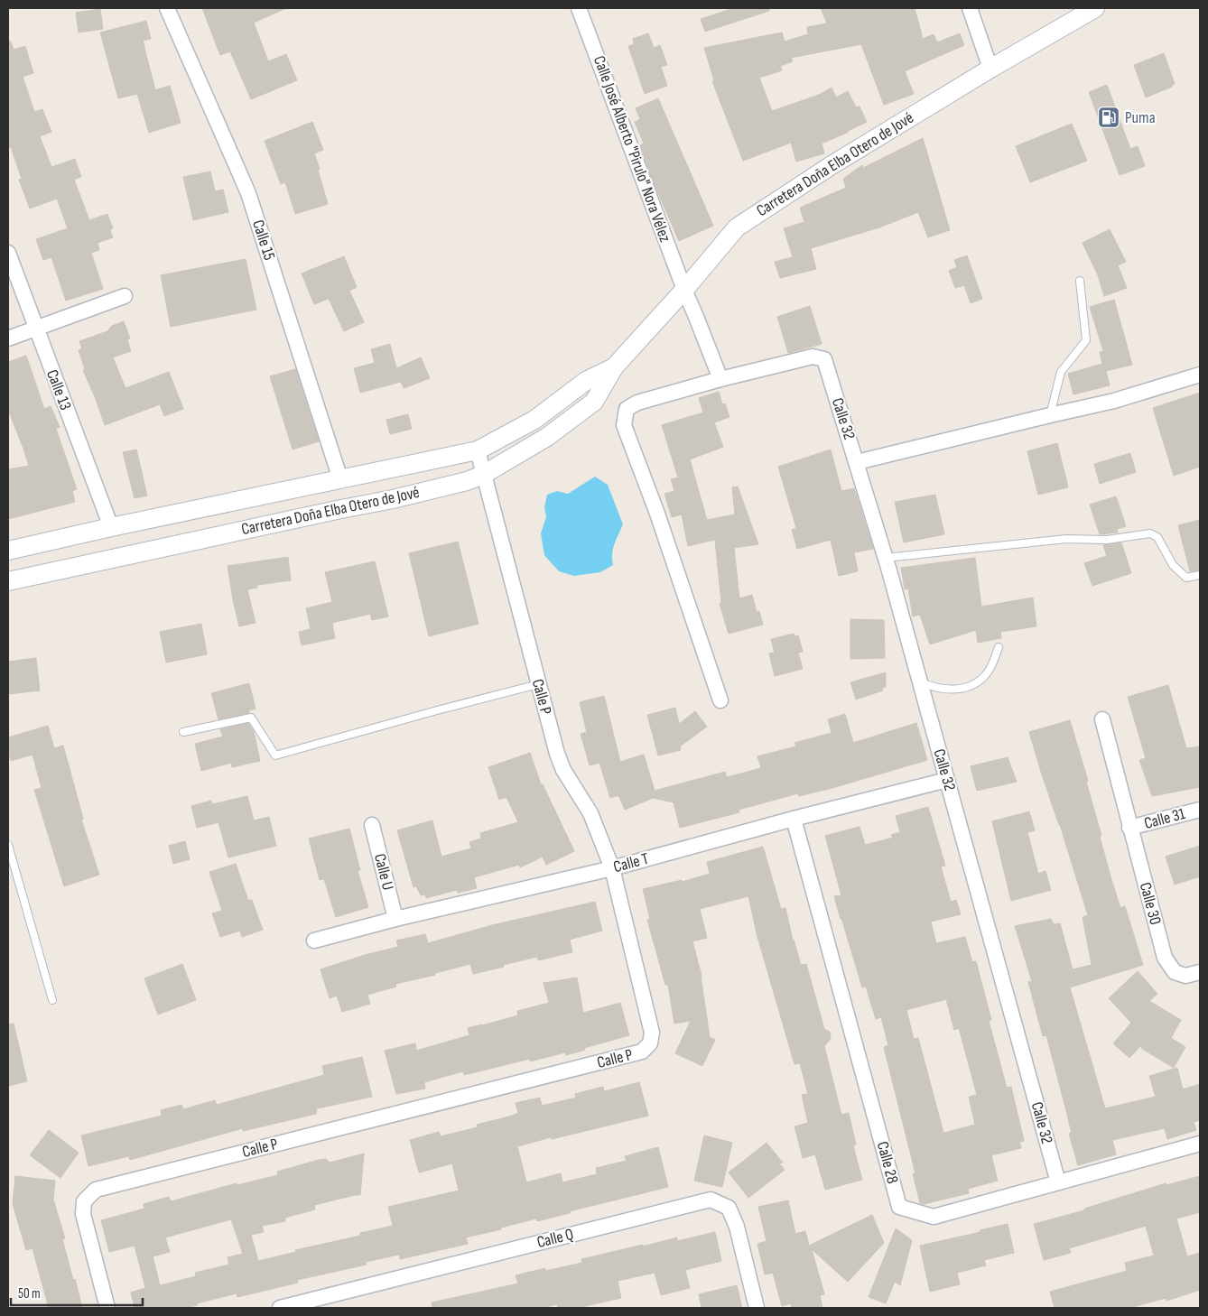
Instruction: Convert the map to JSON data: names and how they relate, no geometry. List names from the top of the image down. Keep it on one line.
{"streets":{"street":["Calle José Alberto \"Pirulo\" Nora Vélez","Carretera Doña Elba Otero de Jové","Calle 15","Calle 13","Calle 32","Calle P","Calle 31","Calle T","Calle U","Calle 30","Calle 28","Calle Q"]},"crossings":[["Calle José Alberto \"Pirulo\" Nora Vélez","Carretera Doña Elba Otero de Jové"],["Calle José Alberto \"Pirulo\" Nora Vélez","Calle 32"],["Carretera Doña Elba Otero de Jové","Calle 15"],["Carretera Doña Elba Otero de Jové","Calle 13"],["Carretera Doña Elba Otero de Jové","Calle P"],["Calle 32","Calle T"],["Calle 32","Calle 28"],["Calle P","Calle T"],["Calle 31","Calle 30"],["Calle T","Calle U"],["Calle T","Calle 28"]],"places":{"fuel station":["Puma"]},"scale_bar":"50 m"}
